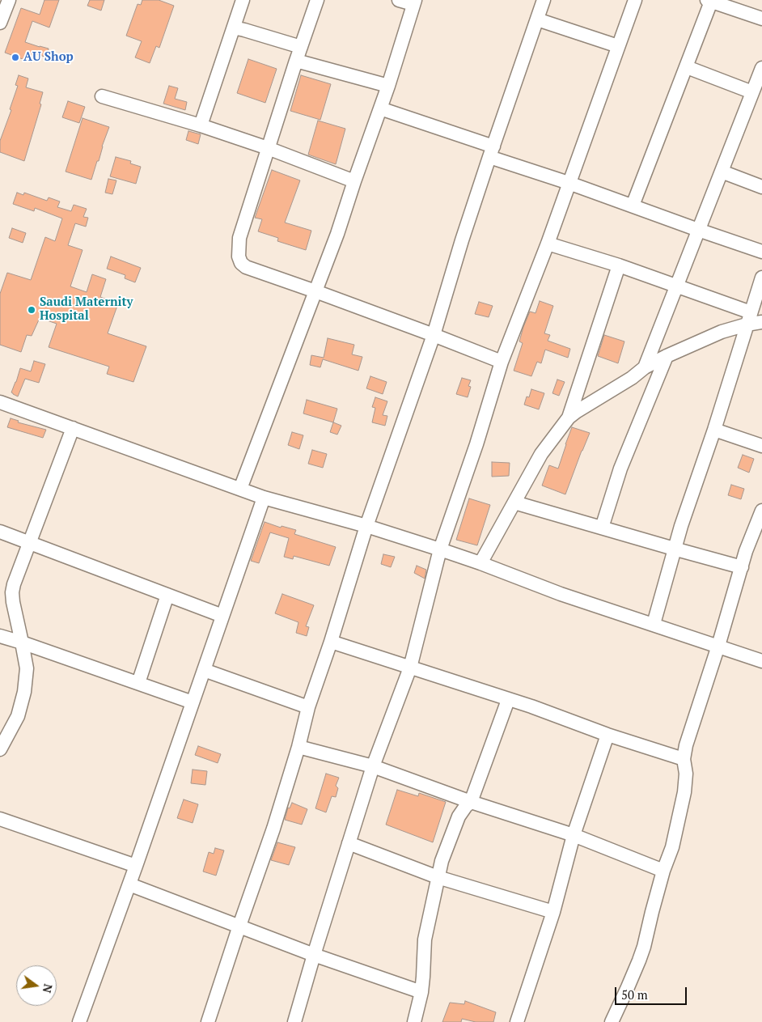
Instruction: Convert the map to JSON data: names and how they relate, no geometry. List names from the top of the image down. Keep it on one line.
{"places":["AU Shop","Saudi Maternity Hospital"],"scale_bar":"50 m","north":"right"}
